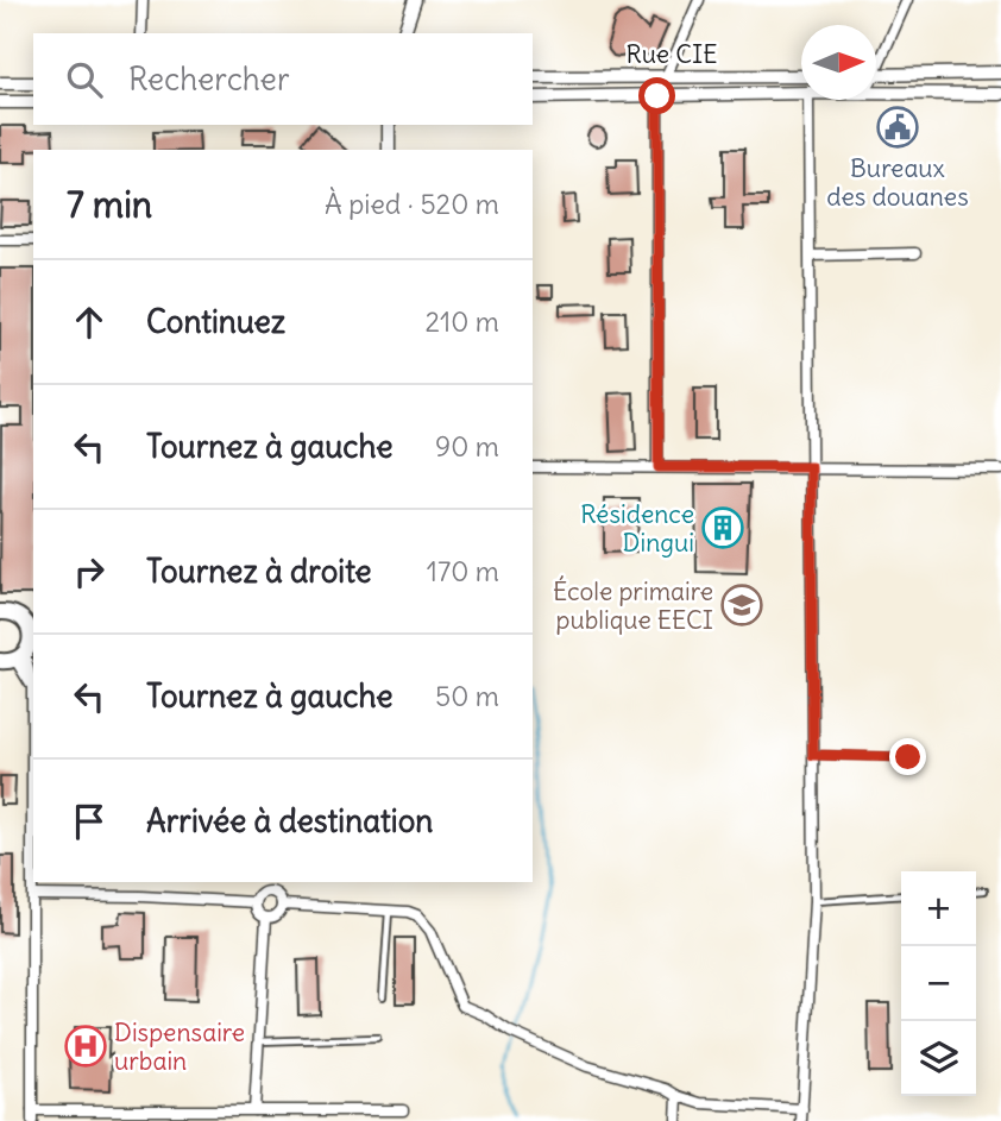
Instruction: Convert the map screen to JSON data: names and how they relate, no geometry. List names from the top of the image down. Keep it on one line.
{"streets":{"street":["Rue CIE"]},"places":{"public building":["Bureaux des douanes"],"building":["Résidence Dingui"],"school or university":["École primaire publique EECI"],"hospital":["Dispensaire urbain"]},"north":"right","page":{"search":"Rechercher","heading":["7 min","À pied · 520 m"],"list":[["Continuez","210 m"],["Tournez à gauche","90 m"],["Tournez à droite","170 m"],["Tournez à gauche","50 m"],"Arrivée à destination"],"map_buttons":["+","−"]}}
